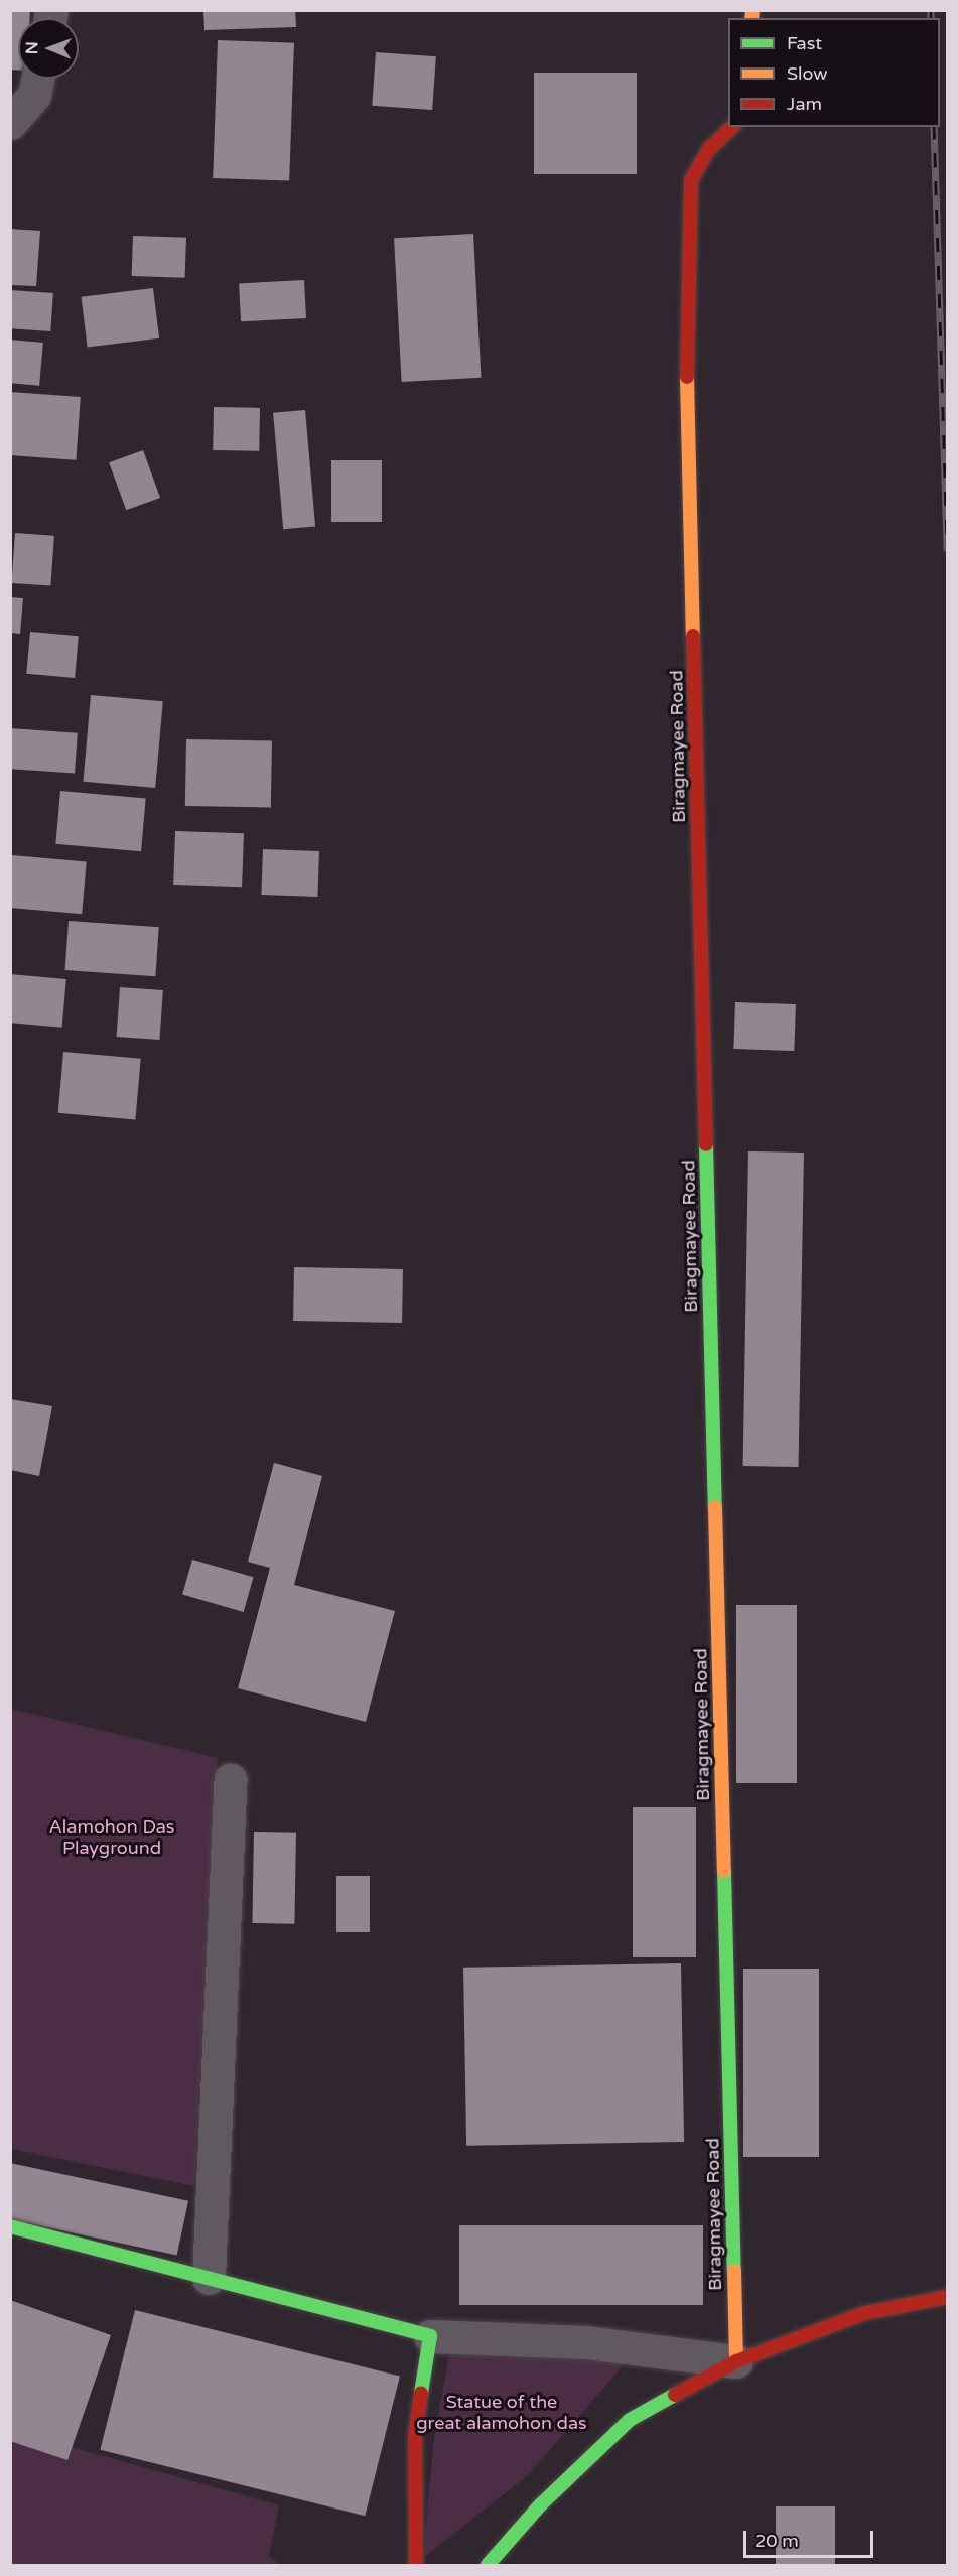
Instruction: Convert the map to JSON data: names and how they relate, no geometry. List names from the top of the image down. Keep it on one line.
{"streets":{"main road":["Biragmayee Road"]},"parks":["Alamohon Das Playground","Statue of the great alamohon das"],"legend":["Fast","Slow","Jam"],"scale_bar":"20 m","north":"left"}
